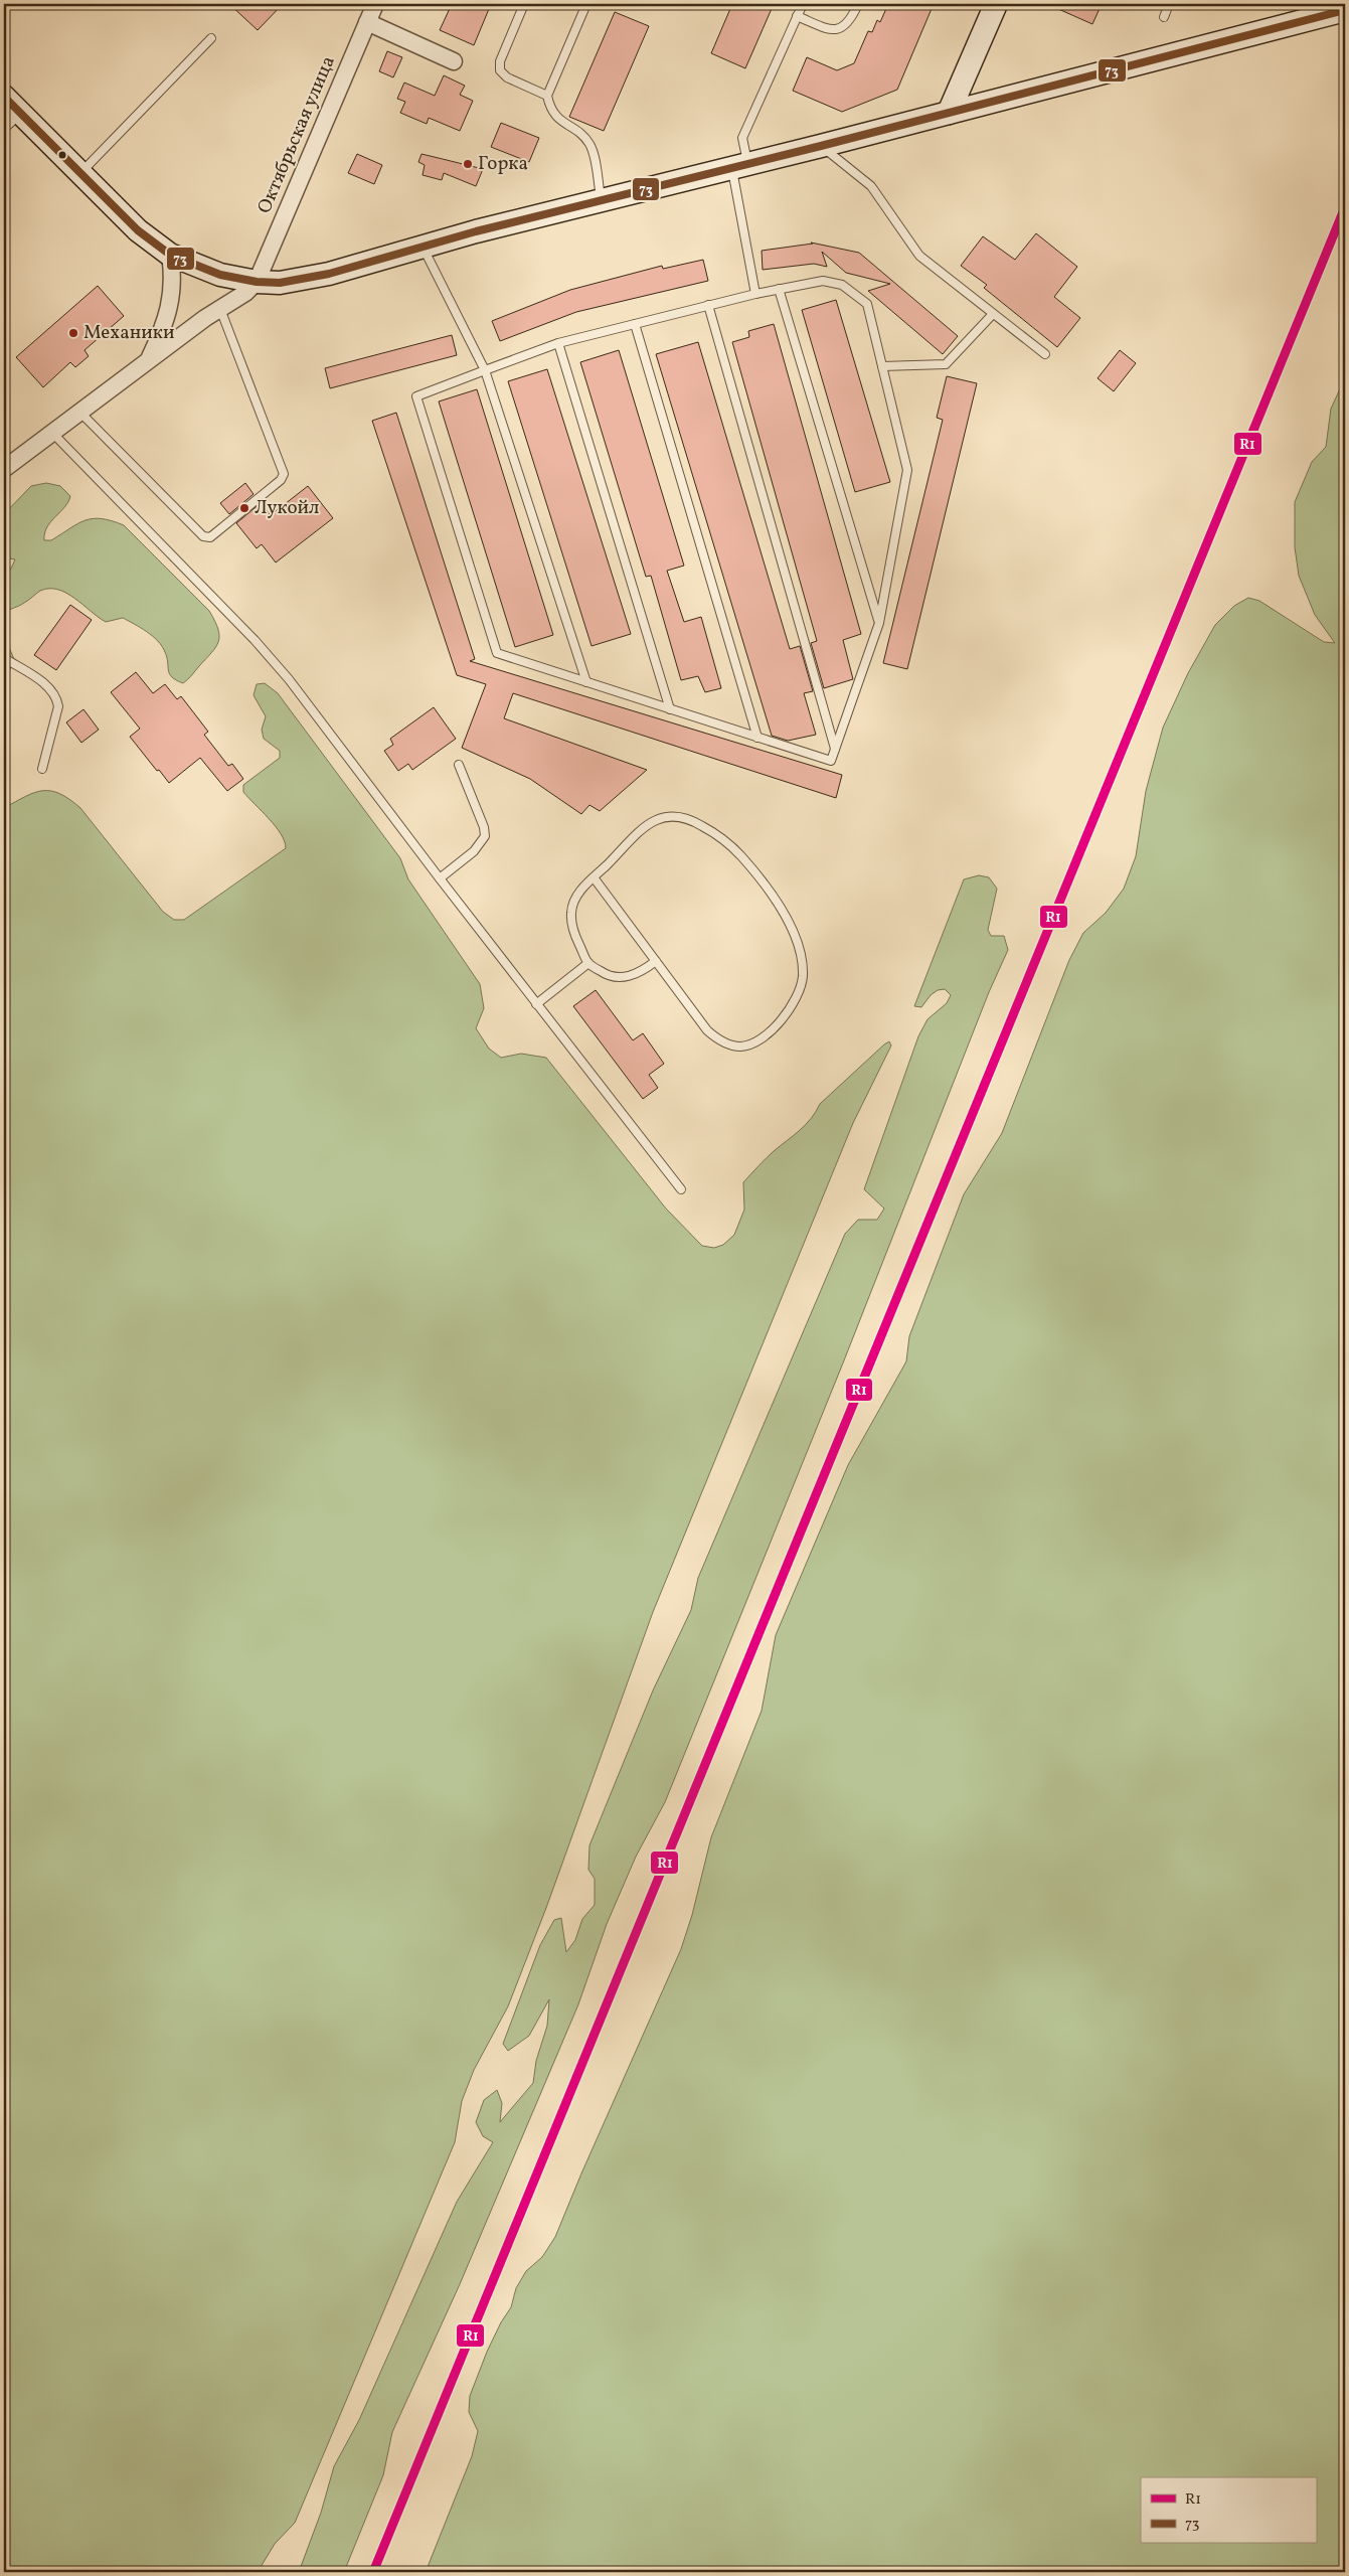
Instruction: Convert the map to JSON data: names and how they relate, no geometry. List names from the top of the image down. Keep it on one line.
{"streets":{"street":["Октябрьская улица"]},"places":["Горка","Механики","Лукойл"],"lines":["transit line 73","transit line R1"],"legend":["R1","73"]}
